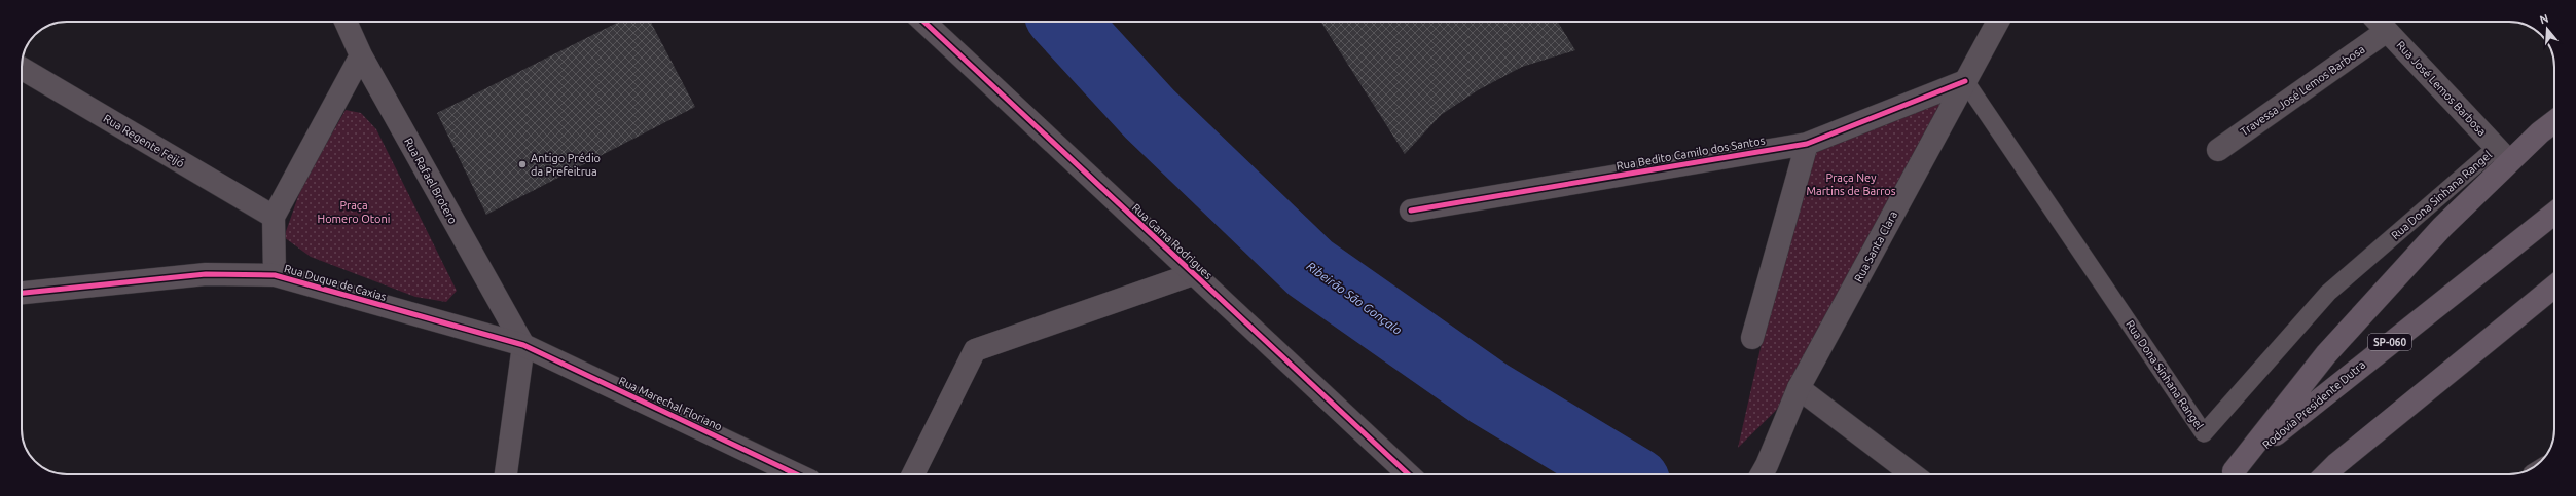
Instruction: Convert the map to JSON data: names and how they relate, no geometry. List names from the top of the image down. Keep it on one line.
{"streets":{"highway":["SP-060","Rodovia Presidente Dutra"],"street":["Rua José Lemos Barbosa","Travessa José Lemos Barbosa","Rua Regente Feijó","Rua Bedito Camilo dos Santos","Rua Rafael Brotero","Rua Gama Rodrigues","Rua Santa Clara","Rua Duque de Caxias","Rua Marechal Floriano"],"lane":["Rua Dona Sinhana Rangel"]},"crossings":[["Rua José Lemos Barbosa","Travessa José Lemos Barbosa"],["Rua José Lemos Barbosa","Rua Dona Sinhana Rangel"],["Rua Bedito Camilo dos Santos","Rua Dona Sinhana Rangel"],["Rua Bedito Camilo dos Santos","Rua Santa Clara"],["Rua Rafael Brotero","Rua Duque de Caxias"],["Rua Rafael Brotero","Rua Marechal Floriano"],["Rua Dona Sinhana Rangel","Rua Santa Clara"],["Rua Duque de Caxias","Rua Marechal Floriano"]],"water":["Ribeirão São Gonçalo"],"parks":["Praça Ney Martins de Barros","Praça Homero Otoni"],"places":["Antigo Prédio da Prefeitrua"],"north":"top"}
